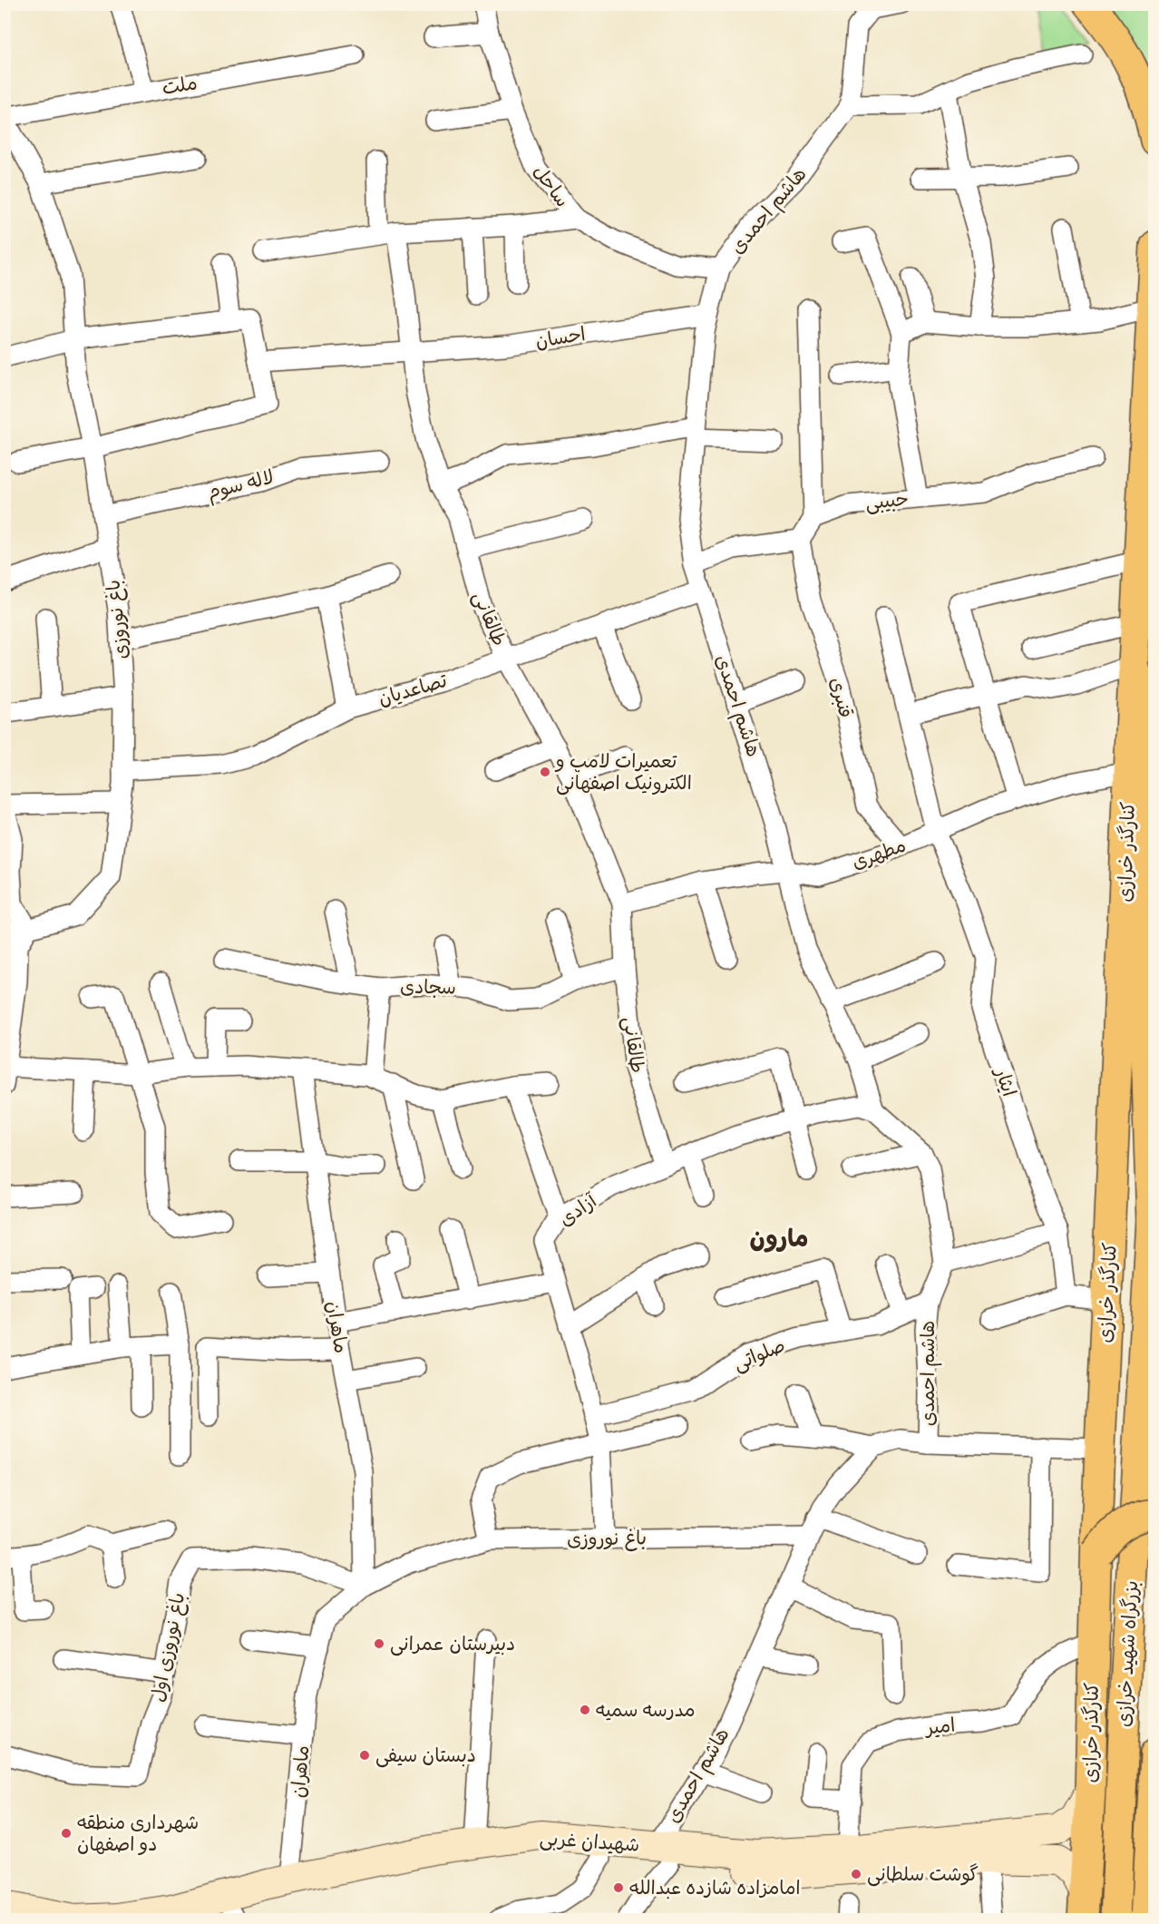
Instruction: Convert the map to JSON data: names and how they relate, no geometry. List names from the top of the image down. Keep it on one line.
{"streets":{"main road":["کنارگذر خرازی","بزرگراه شهید خرازی","شهیدان غربی"],"street":["ملت","ساحل","هاشم احمدی","احسان","لاله سوم","حبیبی","طالقانی","باغ نوروزی","تصاعدیان","قنبری","مطهری","سجادی","ایثار","آزادی","ماهران","صلواتی","باغ نوروزی اول","امیر"]},"crossings":[["ملت","باغ نوروزی"],["ساحل","هاشم احمدی"],["هاشم احمدی","احسان"],["هاشم احمدی","باغ نوروزی"],["هاشم احمدی","تصاعدیان"],["هاشم احمدی","مطهری"],["هاشم احمدی","آزادی"],["هاشم احمدی","صلواتی"],["هاشم احمدی","شهیدان غربی"],["احسان","طالقانی"],["لاله سوم","باغ نوروزی"],["طالقانی","تصاعدیان"],["طالقانی","مطهری"],["طالقانی","سجادی"],["طالقانی","آزادی"],["باغ نوروزی","تصاعدیان"],["باغ نوروزی","آزادی"],["باغ نوروزی","ماهران"],["قنبری","مطهری"],["کنارگذر خرازی","مطهری"],["کنارگذر خرازی","امیر"],["مطهری","ایثار"],["آزادی","صلواتی"],["ماهران","باغ نوروزی اول"],["ماهران","شهیدان غربی"],["امیر","شهیدان غربی"]],"districts":["مارون"],"places":["تعمیرات لامپ و الکترونیک اصفهانی","دبیرستان عمرانی","مدرسه سمیه","دبستان سیفی","شهرداری منطقه دو اصفهان","گوشت سلطانی","امامزاده شازده عبدالله"]}
